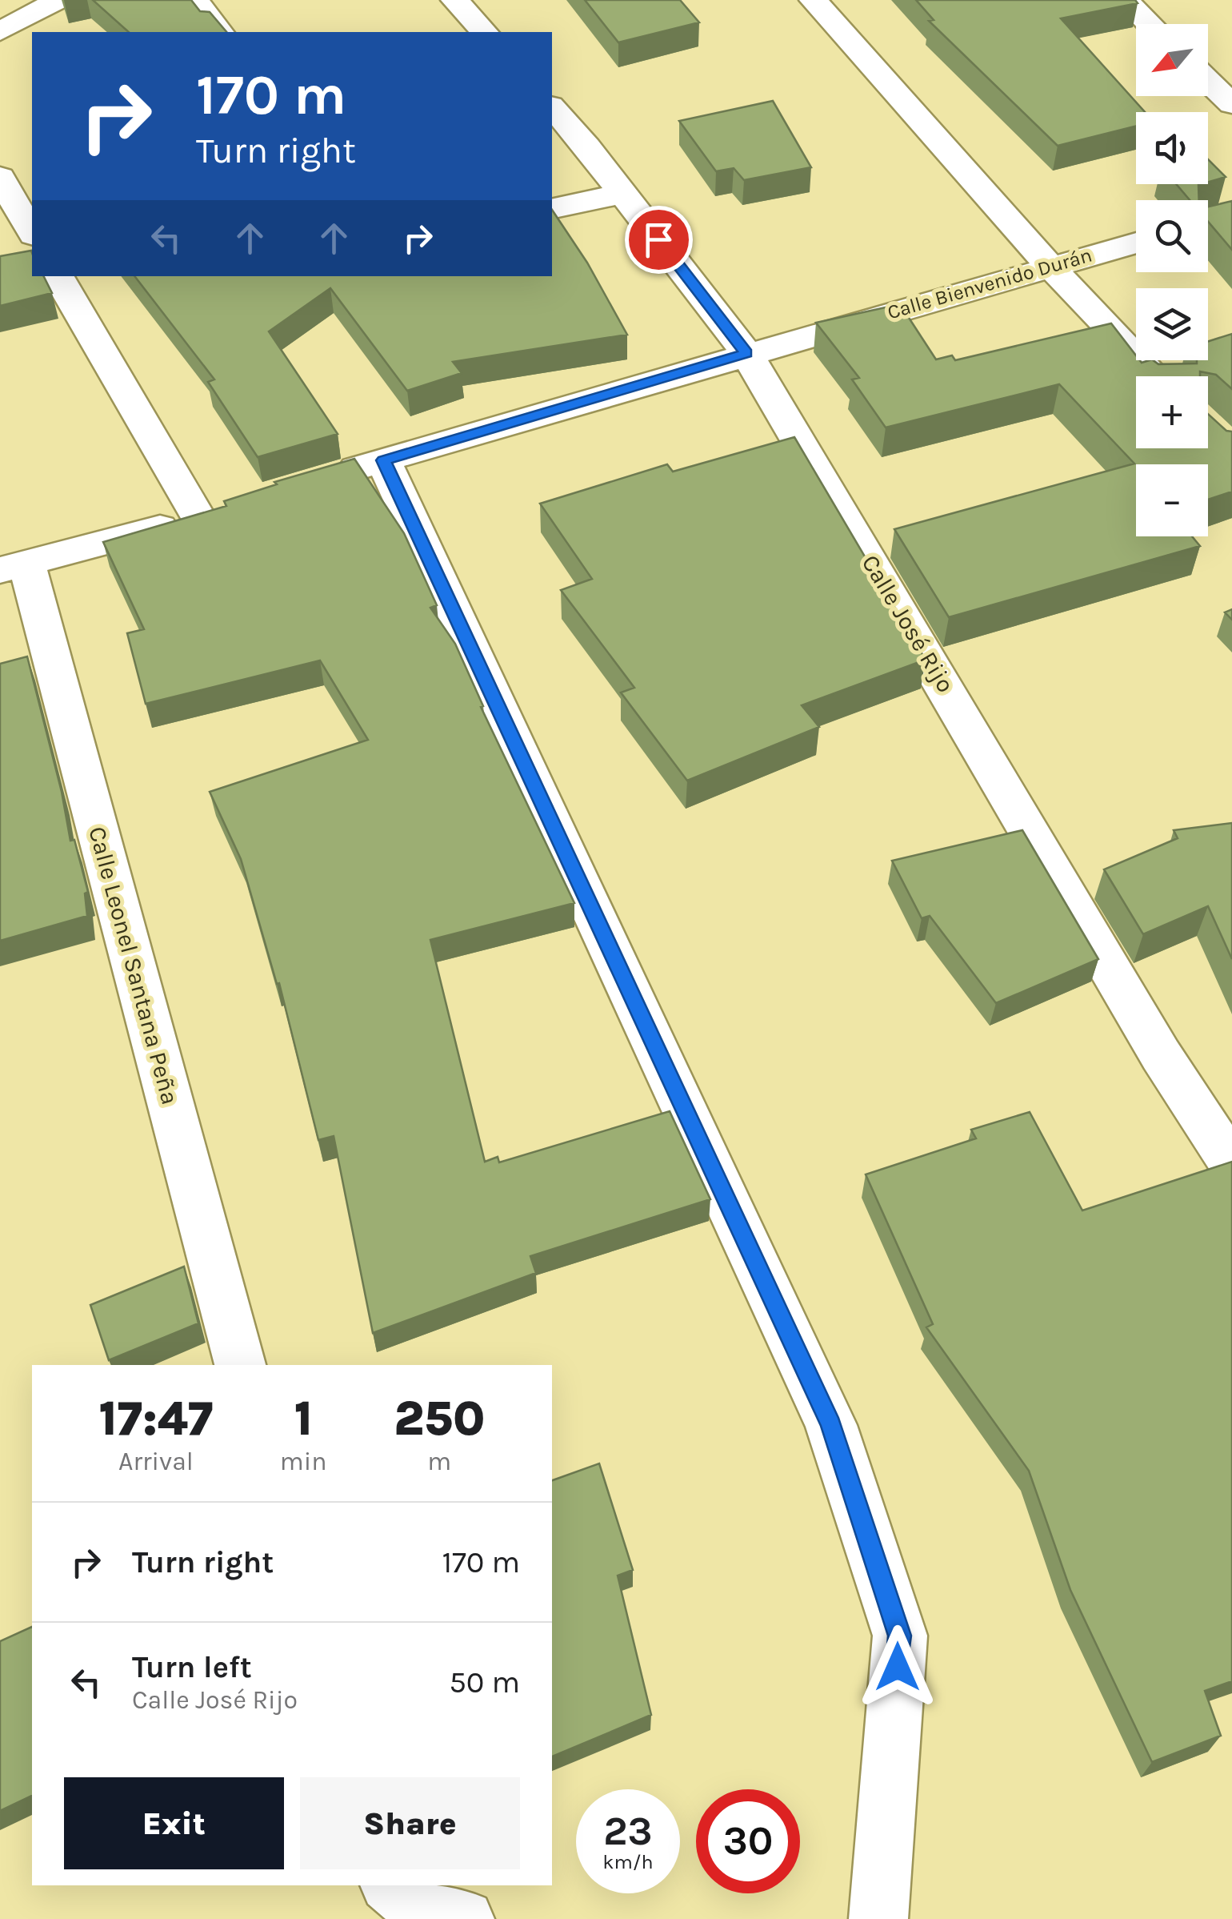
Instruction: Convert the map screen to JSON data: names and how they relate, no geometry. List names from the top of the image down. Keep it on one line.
{"streets":{"street":["Calle Bienvenido Durán","Calle José Rijo","Calle Leonel Santana Peña"]},"crossings":[["Calle Bienvenido Durán","Calle José Rijo"]],"north":"bottom left","page":{"map_buttons":["+","−"],"turn":["170 m","Turn right"],"eta":["17:47","Arrival","1","min","250","m"],"list":[{"name":"Turn right","value":"170 m"},{"name":"Turn left","note":"Calle José Rijo","value":"50 m"}],"buttons":["Exit","Share"],"speed":"23 km/h","limit":"30"}}
